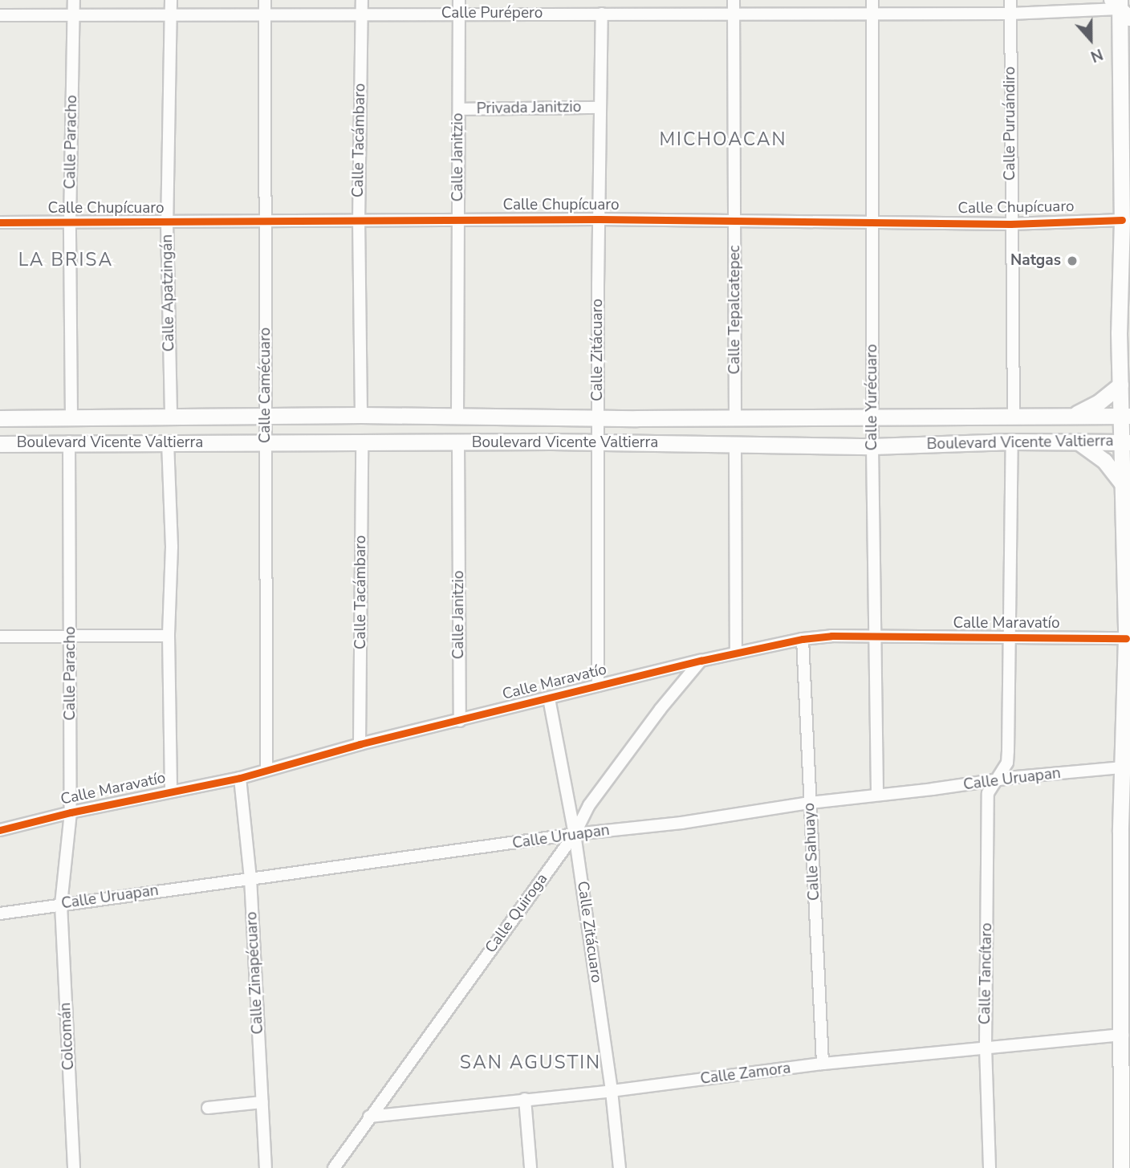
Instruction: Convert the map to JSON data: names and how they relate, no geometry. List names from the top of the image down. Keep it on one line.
{"streets":{"main road":["Boulevard Vicente Valtierra"],"street":["Calle Purépero","Privada Janitzio","Calle Puruándiro","Calle Tacámbaro","Calle Paracho","Calle Janitzio","Calle Chupícuaro","Calle Apatzingán","Calle Tepalcatepec","Calle Zitácuaro","Calle Camécuaro","Calle Yurécuaro","Calle Maravatío","Calle Uruapan","Calle Sahuayo","Calle Quiroga","Calle Zinapécuaro","Calle Tancítaro","Colcomán","Calle Zamora"]},"crossings":[["Calle Purépero","Calle Puruándiro"],["Calle Purépero","Calle Tacámbaro"],["Calle Purépero","Calle Paracho"],["Calle Purépero","Calle Janitzio"],["Calle Purépero","Calle Apatzingán"],["Calle Purépero","Calle Tepalcatepec"],["Calle Purépero","Calle Zitácuaro"],["Calle Purépero","Calle Camécuaro"],["Calle Purépero","Calle Yurécuaro"],["Privada Janitzio","Calle Janitzio"],["Privada Janitzio","Calle Zitácuaro"],["Calle Puruándiro","Calle Chupícuaro"],["Calle Puruándiro","Boulevard Vicente Valtierra"],["Calle Tacámbaro","Calle Chupícuaro"],["Calle Tacámbaro","Boulevard Vicente Valtierra"],["Calle Tacámbaro","Calle Maravatío"],["Calle Paracho","Calle Chupícuaro"],["Calle Paracho","Boulevard Vicente Valtierra"],["Calle Paracho","Calle Maravatío"],["Calle Paracho","Calle Uruapan"],["Calle Paracho","Colcomán"],["Calle Janitzio","Calle Chupícuaro"],["Calle Janitzio","Boulevard Vicente Valtierra"],["Calle Janitzio","Calle Maravatío"],["Calle Chupícuaro","Calle Apatzingán"],["Calle Chupícuaro","Calle Tepalcatepec"],["Calle Chupícuaro","Calle Zitácuaro"],["Calle Chupícuaro","Calle Camécuaro"],["Calle Chupícuaro","Calle Yurécuaro"],["Calle Apatzingán","Boulevard Vicente Valtierra"],["Calle Tepalcatepec","Boulevard Vicente Valtierra"],["Calle Zitácuaro","Boulevard Vicente Valtierra"],["Calle Zitácuaro","Calle Maravatío"],["Calle Zitácuaro","Calle Uruapan"],["Calle Zitácuaro","Calle Quiroga"],["Calle Zitácuaro","Calle Zamora"],["Calle Camécuaro","Boulevard Vicente Valtierra"],["Calle Camécuaro","Calle Maravatío"],["Calle Yurécuaro","Boulevard Vicente Valtierra"],["Calle Yurécuaro","Calle Maravatío"],["Calle Yurécuaro","Calle Uruapan"],["Calle Maravatío","Calle Sahuayo"],["Calle Maravatío","Calle Quiroga"],["Calle Maravatío","Calle Zinapécuaro"],["Calle Uruapan","Calle Sahuayo"],["Calle Uruapan","Calle Quiroga"],["Calle Uruapan","Calle Zinapécuaro"],["Calle Uruapan","Calle Tancítaro"],["Calle Uruapan","Colcomán"],["Calle Sahuayo","Calle Zamora"],["Calle Quiroga","Calle Zamora"],["Calle Tancítaro","Calle Zamora"]],"districts":["MICHOACAN","LA BRISA","SAN AGUSTIN"],"places":["Natgas"],"north":"bottom"}
